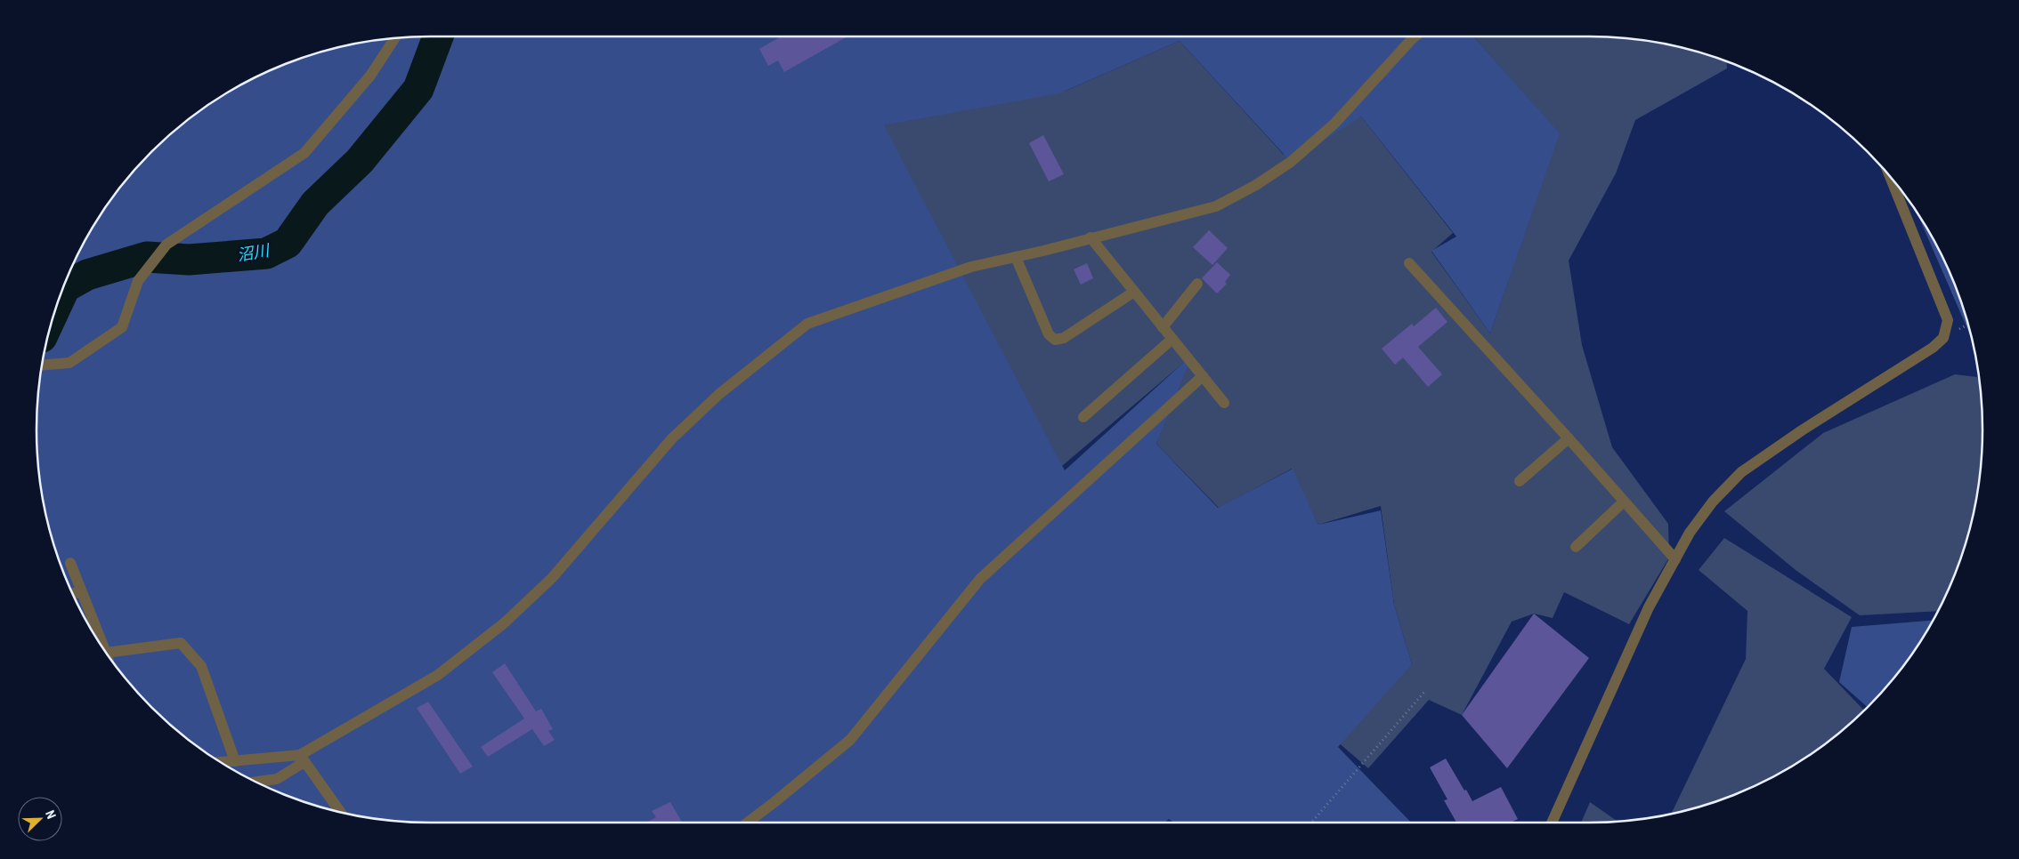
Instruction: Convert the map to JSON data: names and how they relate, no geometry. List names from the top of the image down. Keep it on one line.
{"water":["沼川"],"north":"top right"}
